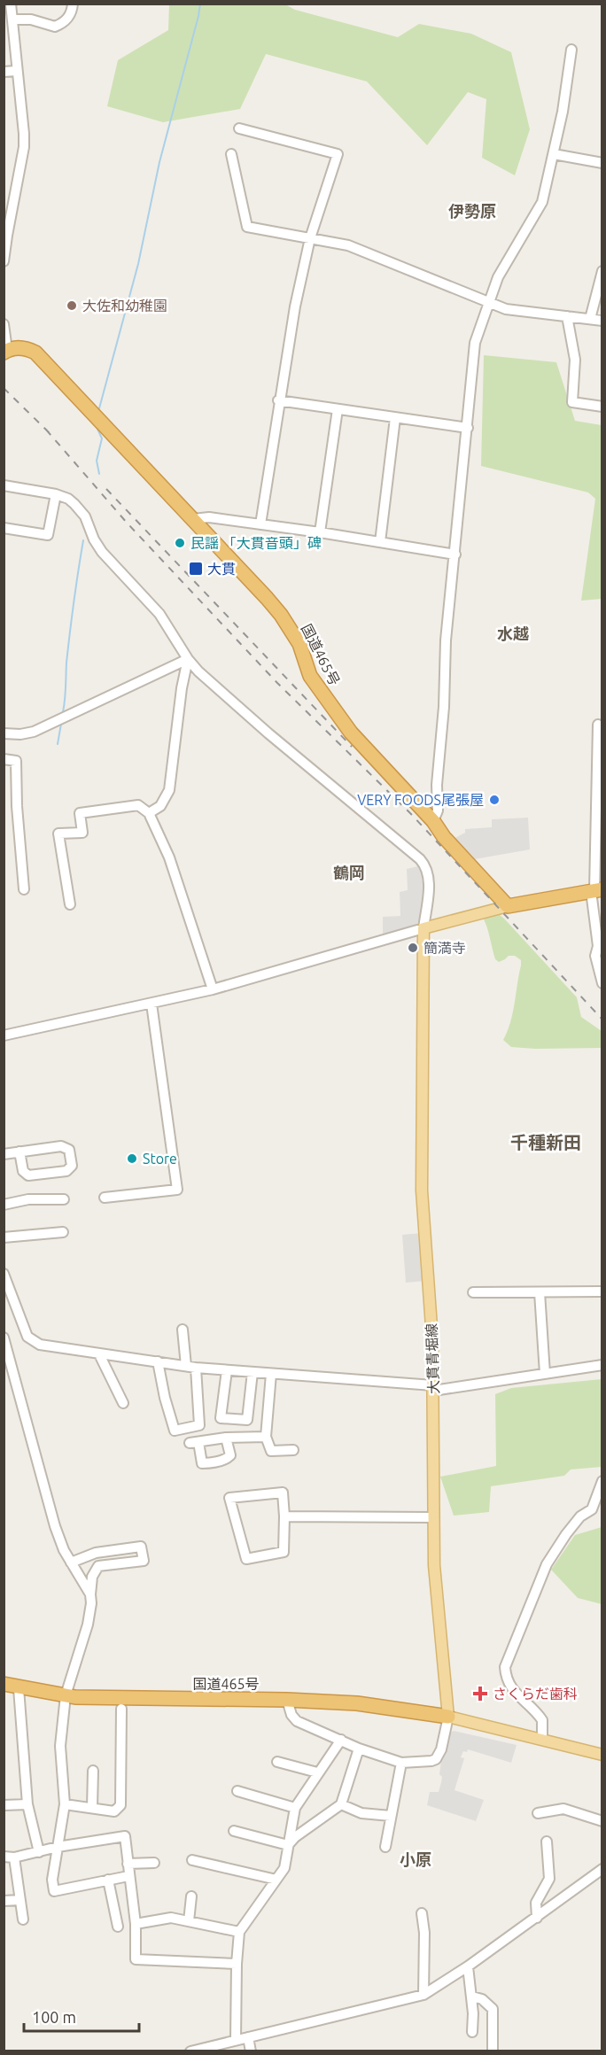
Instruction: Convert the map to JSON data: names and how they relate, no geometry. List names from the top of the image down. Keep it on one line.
{"streets":{"highway":["国道465号"],"main road":["大貫青堀線"]},"crossings":[["国道465号","大貫青堀線"]],"districts":["伊勢原","水越","鶴岡","千種新田","小原"],"places":{"other":["大佐和幼稚園","民謡 「大貫音頭」碑","VERY FOODS尾張屋","簡満寺","Store"],"transit":["大貫"],"health":["さくらだ歯科"]},"scale_bar":"100 m"}
